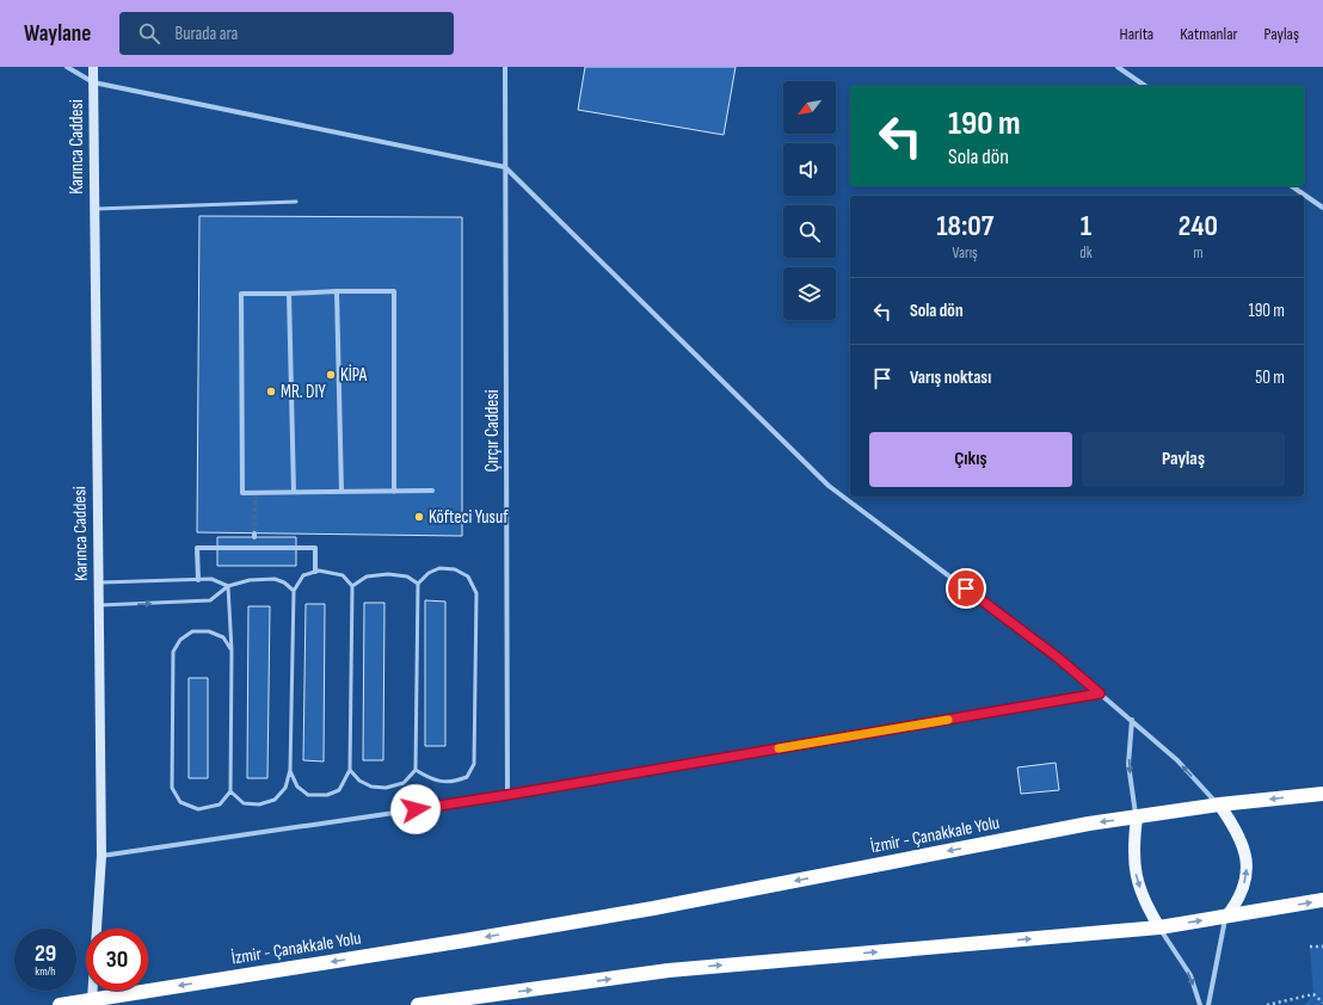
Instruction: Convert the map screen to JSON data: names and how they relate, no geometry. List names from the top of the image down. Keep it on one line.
{"streets":{"highway":["İzmir - Çanakkale Yolu"],"street":["Karınca Caddesi","Çırçır Caddesi"]},"crossings":[["Karınca Caddesi","İzmir - Çanakkale Yolu"]],"places":["KİPA","MR. DIY","Köfteci Yusuf"],"north":"bottom left","page":{"header":"Waylane","search":"Burada ara","nav":["Harita","Katmanlar","Paylaş"],"turn":["190 m","Sola dön"],"eta":["18:07","Varış","1","dk","240","m"],"list":[{"name":"Sola dön","value":"190 m"},{"name":"Varış noktası","value":"50 m"}],"buttons":["Çıkış","Paylaş"],"speed":"29 km/h","limit":"30"}}
